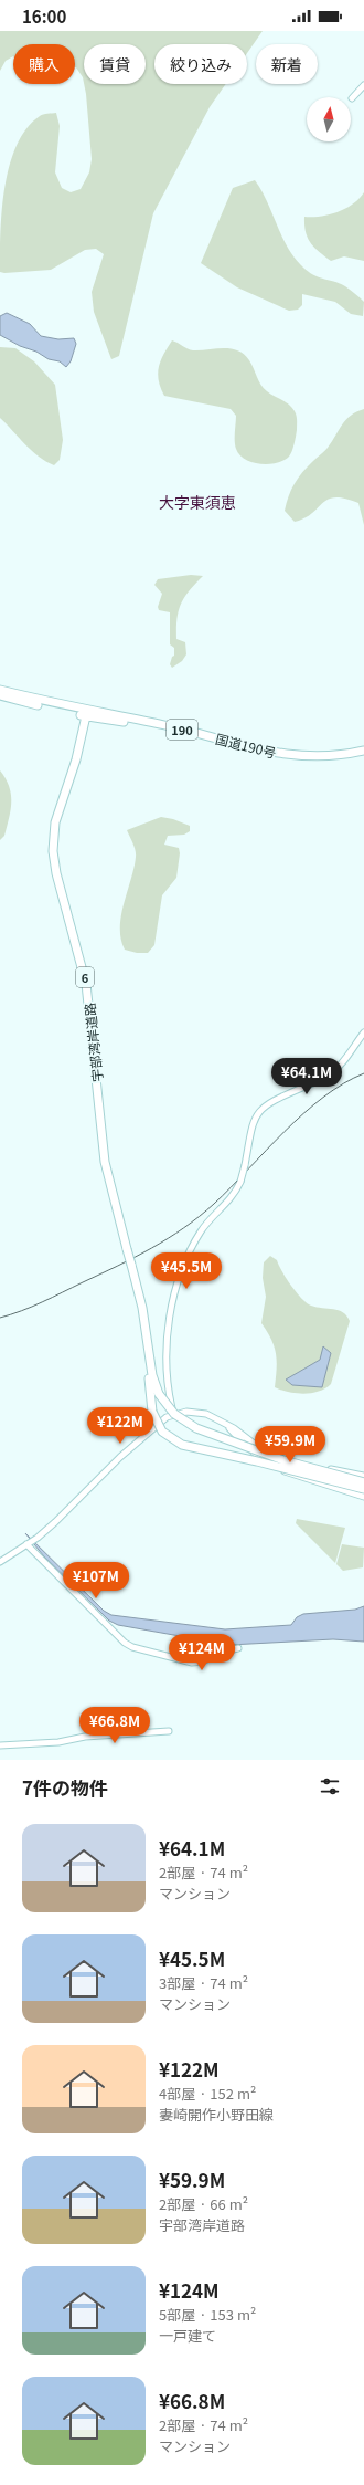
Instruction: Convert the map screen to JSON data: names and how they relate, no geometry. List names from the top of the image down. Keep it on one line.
{"streets":{"highway":["190","国道190号","6","宇部湾岸道路"]},"crossings":[["国道190号","宇部湾岸道路"]],"districts":["大字東須恵"],"north":"top","page":{"status":"16:00","chip":["購入","賃貸","絞り込み","新着"],"price":["¥64.1M","¥45.5M","¥122M","¥59.9M","¥107M","¥124M","¥66.8M"],"heading":"7件の物件","list":[{"name":"¥64.1M","note":"2部屋 · 74 m² · マンション"},{"name":"¥45.5M","note":"3部屋 · 74 m² · マンション"},{"name":"¥122M","note":"4部屋 · 152 m² · 妻崎開作小野田線"},{"name":"¥59.9M","note":"2部屋 · 66 m² · 宇部湾岸道路"},{"name":"¥124M","note":"5部屋 · 153 m² · 一戸建て"},{"name":"¥66.8M","note":"2部屋 · 74 m² · マンション"}]}}
